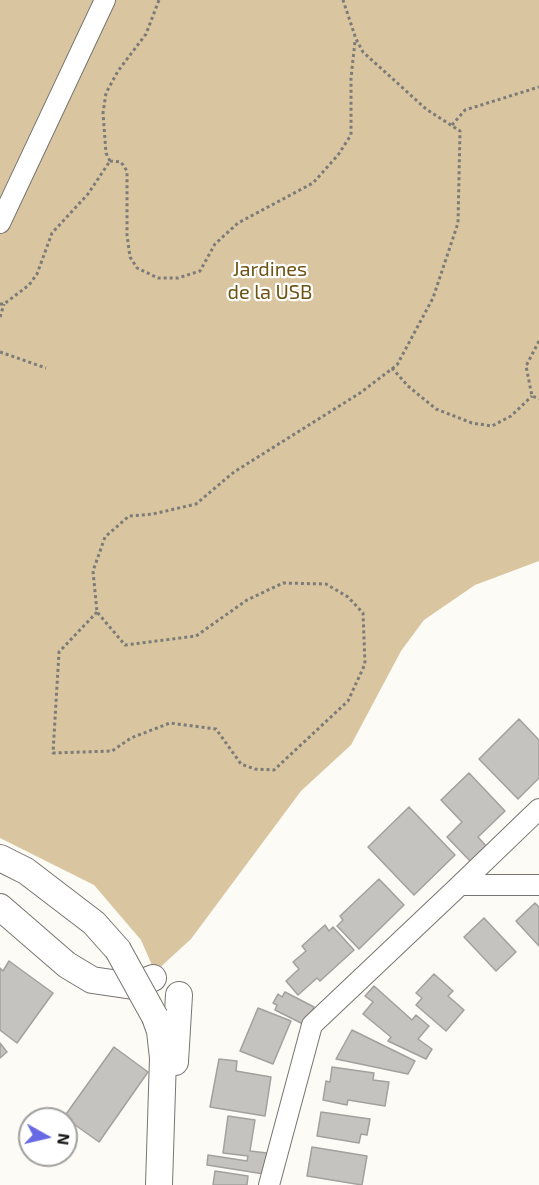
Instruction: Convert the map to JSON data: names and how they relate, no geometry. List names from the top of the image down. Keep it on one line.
{"parks":["Jardines de la USB"],"north":"right"}
